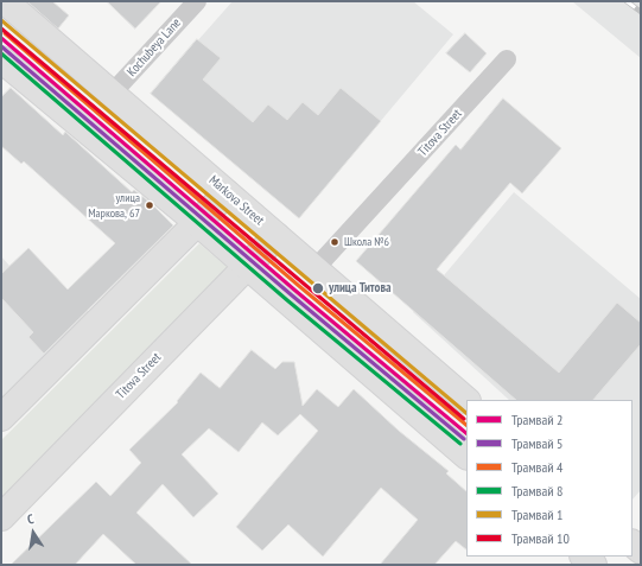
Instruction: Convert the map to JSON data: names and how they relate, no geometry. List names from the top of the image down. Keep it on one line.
{"streets":{"main road":["Titova Street","Markova Street"],"street":["Kochubeya Lane"]},"crossings":[["Kochubeya Lane","Markova Street"],["Titova Street","Markova Street"]],"places":["улица Маркова, 67","Школа №6","улица Титова"],"lines":["tram line 1","tram line 10","tram line 4","tram line 2","tram line 5","tram line 8"],"legend":["Трамвай 2","Трамвай 5","Трамвай 4","Трамвай 8","Трамвай 1","Трамвай 10"],"north":"top"}
